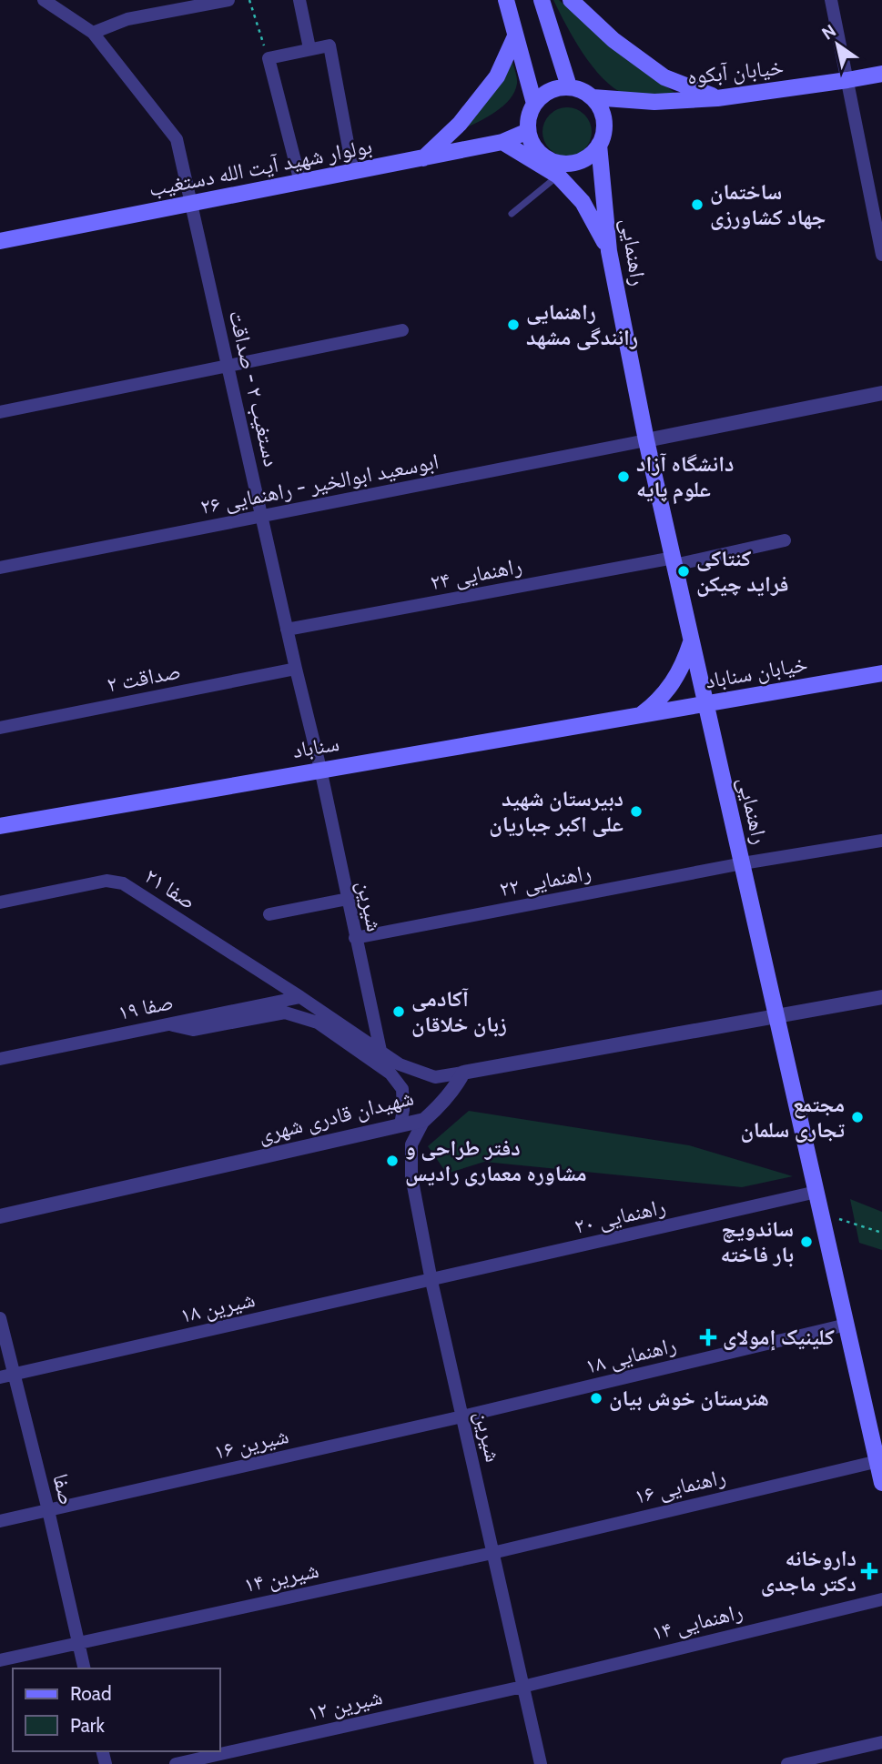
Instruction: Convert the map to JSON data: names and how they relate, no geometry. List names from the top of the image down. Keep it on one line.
{"streets":{"main road":["خیابان آبکوه","بولوار شهید آیت الله دستغیب","راهنمایی","خیابان سناباد","سناباد"],"street":["دستغیب ۲ - صداقت","ابوسعید ابوالخیر - راهنمایی ۲۶","راهنمایی ۲۴","صداقت ۲","راهنمایی ۲۲","صفا ۲۱","شیرین","صفا ۱۹","شهیدان قادری شهری","راهنمایی ۲۰","شیرین ۱۸","راهنمایی ۱۸","شیرین ۱۶","راهنمایی ۱۶","صفا","شیرین ۱۴","راهنمایی ۱۴","شیرین ۱۲"]},"crossings":[["خیابان آبکوه","بولوار شهید آیت الله دستغیب"],["خیابان آبکوه","راهنمایی"],["بولوار شهید آیت الله دستغیب","راهنمایی"],["بولوار شهید آیت الله دستغیب","دستغیب ۲ - صداقت"],["راهنمایی","ابوسعید ابوالخیر - راهنمایی ۲۶"],["راهنمایی","راهنمایی ۲۴"],["راهنمایی","خیابان سناباد"],["راهنمایی","راهنمایی ۲۲"],["راهنمایی","راهنمایی ۲۰"],["راهنمایی","راهنمایی ۱۸"],["راهنمایی","راهنمایی ۱۶"],["دستغیب ۲ - صداقت","ابوسعید ابوالخیر - راهنمایی ۲۶"],["دستغیب ۲ - صداقت","راهنمایی ۲۴"],["دستغیب ۲ - صداقت","صداقت ۲"],["دستغیب ۲ - صداقت","سناباد"],["دستغیب ۲ - صداقت","شیرین"],["خیابان سناباد","سناباد"],["سناباد","شیرین"],["راهنمایی ۲۲","شیرین"],["صفا ۲۱","شیرین"],["صفا ۲۱","صفا ۱۹"],["صفا ۲۱","شهیدان قادری شهری"],["شیرین","شهیدان قادری شهری"],["شیرین","راهنمایی ۲۰"],["شیرین","شیرین ۱۸"],["شیرین","راهنمایی ۱۸"],["شیرین","شیرین ۱۶"],["شیرین","راهنمایی ۱۶"],["شیرین","شیرین ۱۴"],["شیرین","راهنمایی ۱۴"],["شیرین","شیرین ۱۲"],["راهنمایی ۲۰","شیرین ۱۸"],["شیرین ۱۸","صفا"],["راهنمایی ۱۸","شیرین ۱۶"],["شیرین ۱۶","صفا"],["راهنمایی ۱۶","شیرین ۱۴"],["صفا","شیرین ۱۴"],["راهنمایی ۱۴","شیرین ۱۲"]],"places":{"other":["ساختمان جهاد کشاورزی","راهنمایی رانندگی مشهد","دانشگاه آزاد علوم پایه","کنتاکی فراید چیکن","دبیرستان شهید علی اکبر جباریان","آکادمی زبان خلاقان","مجتمع تجاری سلمان","دفتر طراحی و مشاوره معماری رادیس","ساندویچ بار فاخته","هنرستان خوش بیان"],"health":["کلینیک إمولای","داروخانه دکتر ماجدی"]},"legend":["Road","Park"],"north":"top left"}
